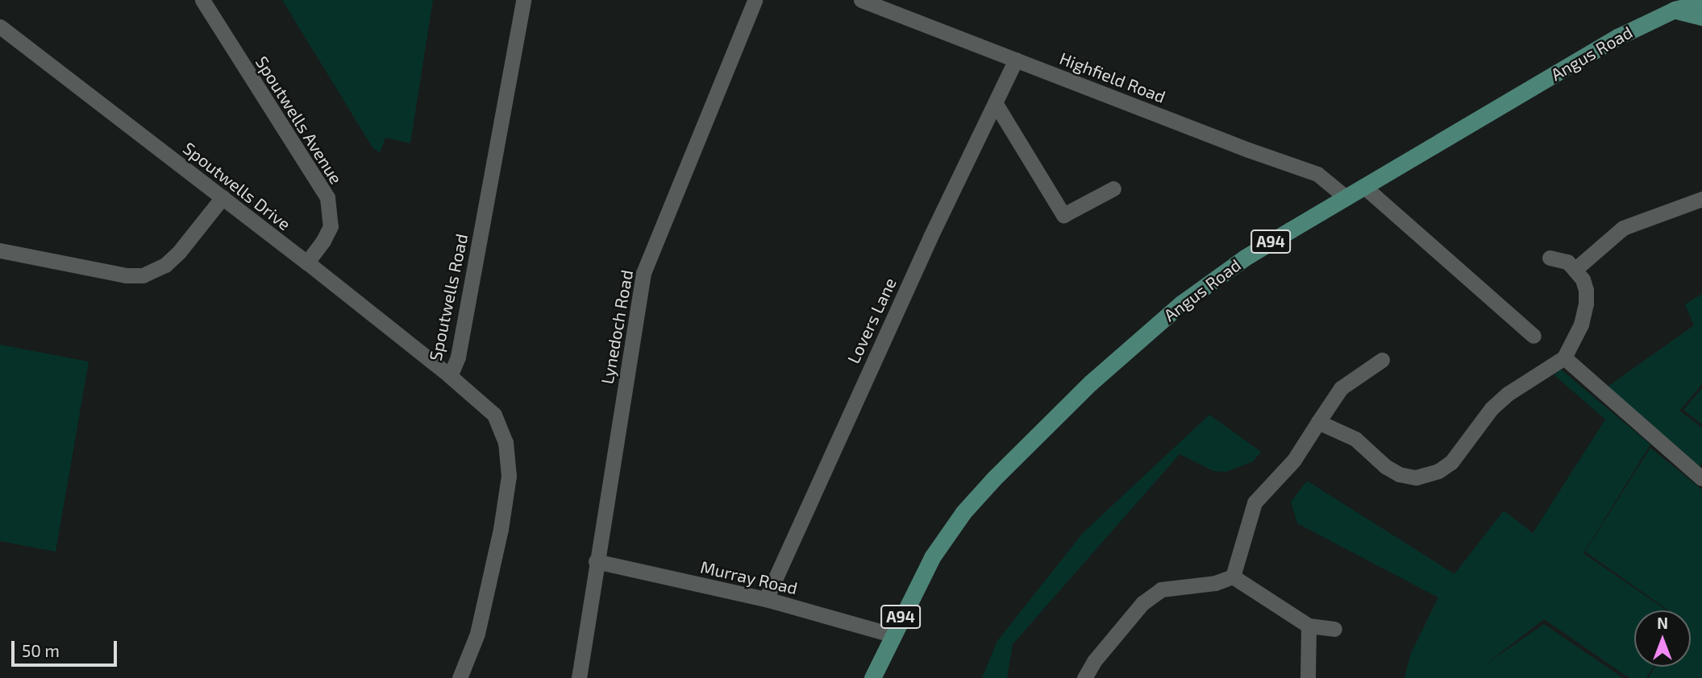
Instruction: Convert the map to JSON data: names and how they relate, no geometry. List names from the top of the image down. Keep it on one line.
{"streets":{"main road":["Angus Road","A94"],"street":["Highfield Road","Spoutwells Avenue","Spoutwells Drive","Spoutwells Road","Lovers Lane","Lynedoch Road","Murray Road"]},"crossings":[["Angus Road","Highfield Road"],["Angus Road","Murray Road"],["Highfield Road","Lovers Lane"],["Spoutwells Avenue","Spoutwells Drive"],["Spoutwells Drive","Spoutwells Road"],["Lovers Lane","Murray Road"],["Lynedoch Road","Murray Road"]],"scale_bar":"50 m","north":"top"}
